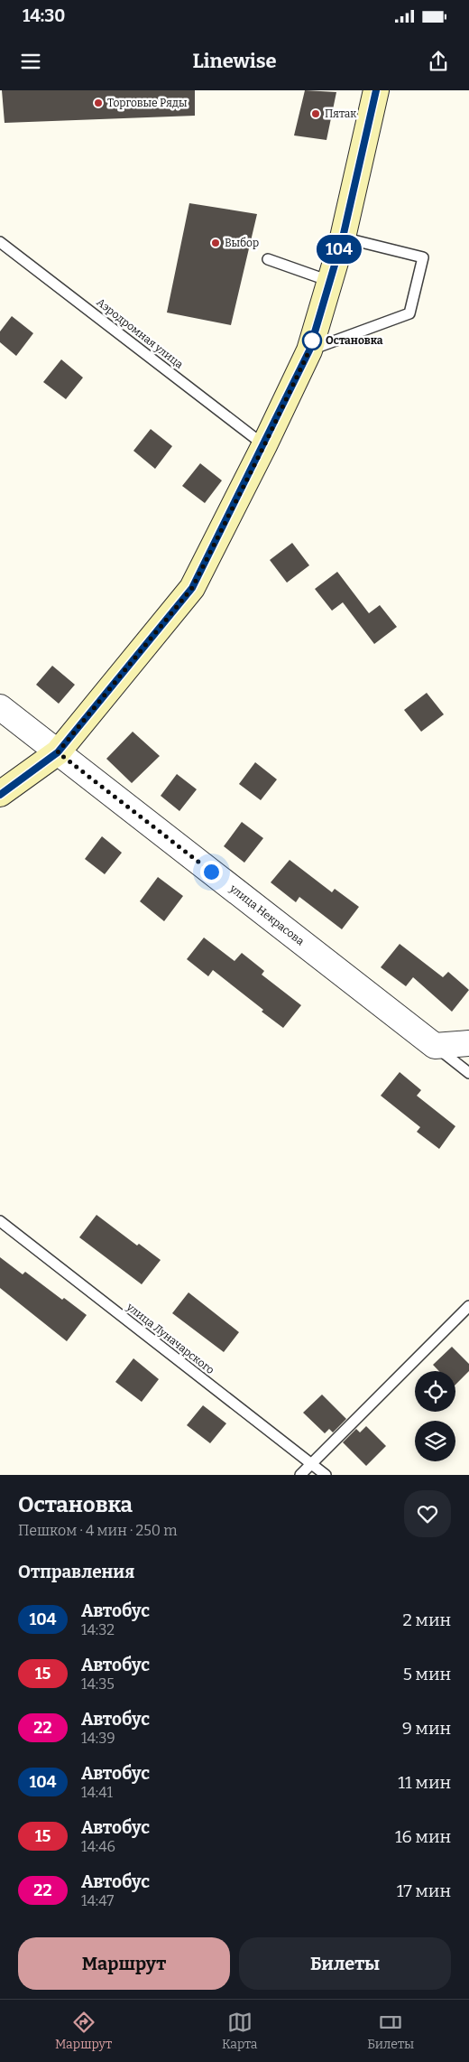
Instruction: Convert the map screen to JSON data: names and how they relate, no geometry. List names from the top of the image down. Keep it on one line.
{"streets":{"street":["улица Некрасова"],"lane":["Аэродромная улица","улица Луначарского"]},"places":["Торговые Ряды","Пятак","Выбор","Остановка"],"lines":["bus line 104"],"page":{"status":"14:30","header":"Linewise","on_map":"104","heading":[["Остановка","Пешком · 4 мин · 250 m"],"Отправления"],"list":[{"mark":"104","name":"Автобус","note":"14:32","value":"2 мин"},{"mark":"15","name":"Автобус","note":"14:35","value":"5 мин"},{"mark":"22","name":"Автобус","note":"14:39","value":"9 мин"},{"mark":"104","name":"Автобус","note":"14:41","value":"11 мин"},{"mark":"15","name":"Автобус","note":"14:46","value":"16 мин"},{"mark":"22","name":"Автобус","note":"14:47","value":"17 мин"}],"buttons":["Маршрут","Билеты"],"tabs":["Маршрут","Карта","Билеты"]}}
